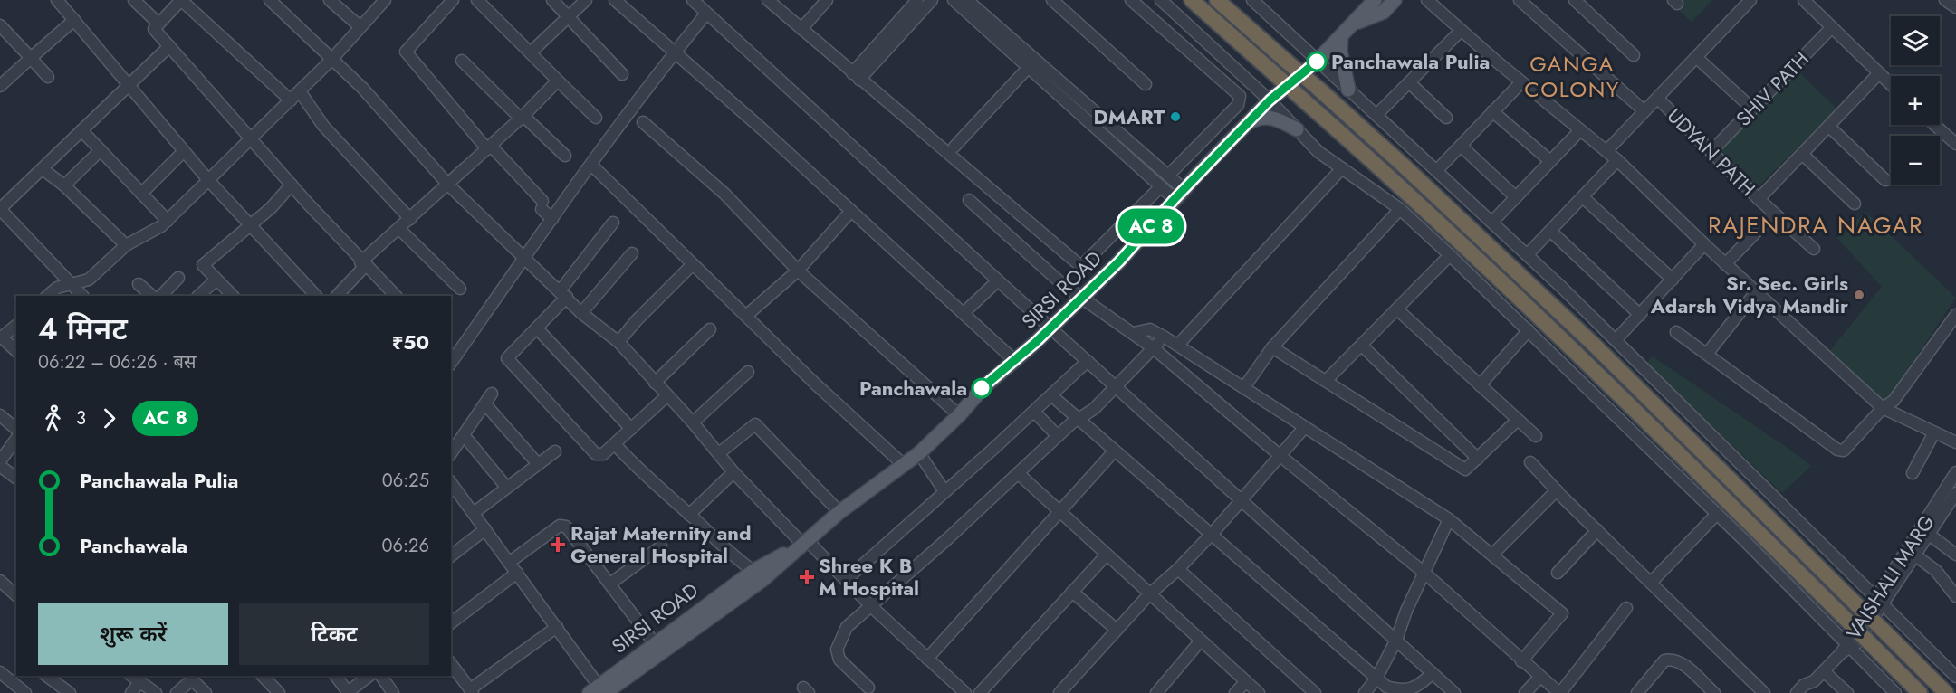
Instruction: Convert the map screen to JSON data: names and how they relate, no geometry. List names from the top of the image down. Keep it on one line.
{"streets":{"main road":["SIRSI ROAD"],"street":["SHIV PATH","UDYAN PATH","VAISHALI MARG"]},"crossings":[["SHIV PATH","UDYAN PATH"]],"districts":["GANGA COLONY","RAJENDRA NAGAR"],"places":{"other":["Panchawala Pulia","DMART","Sr. Sec. Girls Adarsh Vidya Mandir","Panchawala"],"health":["Rajat Maternity and General Hospital","Shree K B M Hospital"]},"page":{"on_map":"AC 8","map_buttons":["+","−"],"heading":["4 मिनट","06:22 – 06:26 · बस","₹50"],"legs":["3","AC 8"],"list":[{"name":"Panchawala Pulia","value":"06:25"},{"name":"Panchawala","value":"06:26"}],"buttons":["शुरू करें","टिकट"]}}
